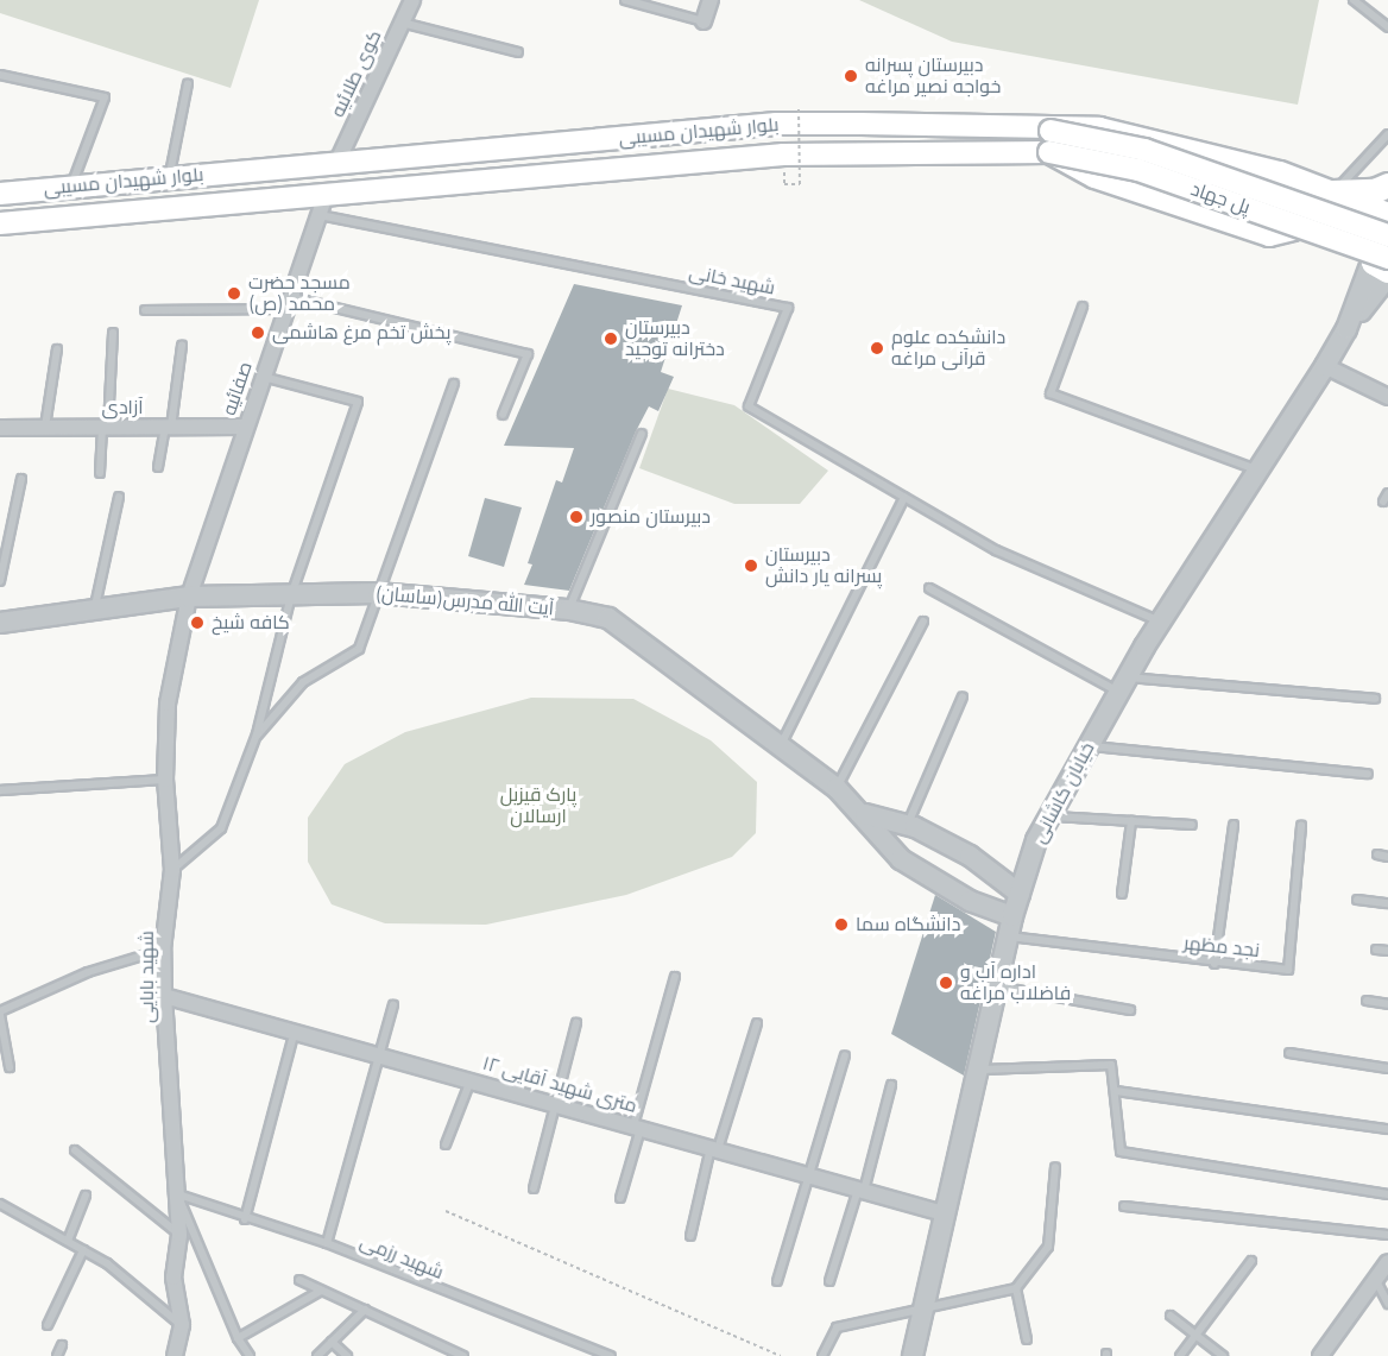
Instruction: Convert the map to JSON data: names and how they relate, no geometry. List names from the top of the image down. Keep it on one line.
{"streets":{"main road":["بلوار شهیدان مسیبی","پل جهاد"],"street":["کوی طلائیه","صفائیه","آزادی","آیت الله مدرس(ساسان)","خیابان کاشانی","شهید بابایی","۱۲ متری شهید آقایی"],"lane":["شهید خانی","نجد مظهر","شهید رزمی"]},"crossings":[["کوی طلائیه","بلوار شهیدان مسیبی"],["بلوار شهیدان مسیبی","پل جهاد"],["بلوار شهیدان مسیبی","شهید خانی"],["بلوار شهیدان مسیبی","صفائیه"],["پل جهاد","خیابان کاشانی"],["شهید خانی","صفائیه"],["شهید خانی","خیابان کاشانی"],["صفائیه","آزادی"],["صفائیه","آیت الله مدرس(ساسان)"],["صفائیه","شهید بابایی"],["آیت الله مدرس(ساسان)","خیابان کاشانی"],["آیت الله مدرس(ساسان)","نجد مظهر"],["آیت الله مدرس(ساسان)","شهید بابایی"],["خیابان کاشانی","نجد مظهر"],["خیابان کاشانی","۱۲ متری شهید آقایی"],["شهید بابایی","۱۲ متری شهید آقایی"],["شهید بابایی","شهید رزمی"]],"parks":["پارک قیزیل ارسالان"],"places":["دبیرستان پسرانه خواجه نصیر مراغه","مسجد حضرت محمد (ص)","پخش تخم مرغ هاشمی","دبیرستان دخترانه توحید","دانشکده علوم قرآنی مراغه","دبیرستان منصور","دبیرستان پسرانه یار دانش","کافه شیخ","دانشگاه سما","اداره آب و فاضلاب مراغه"]}
